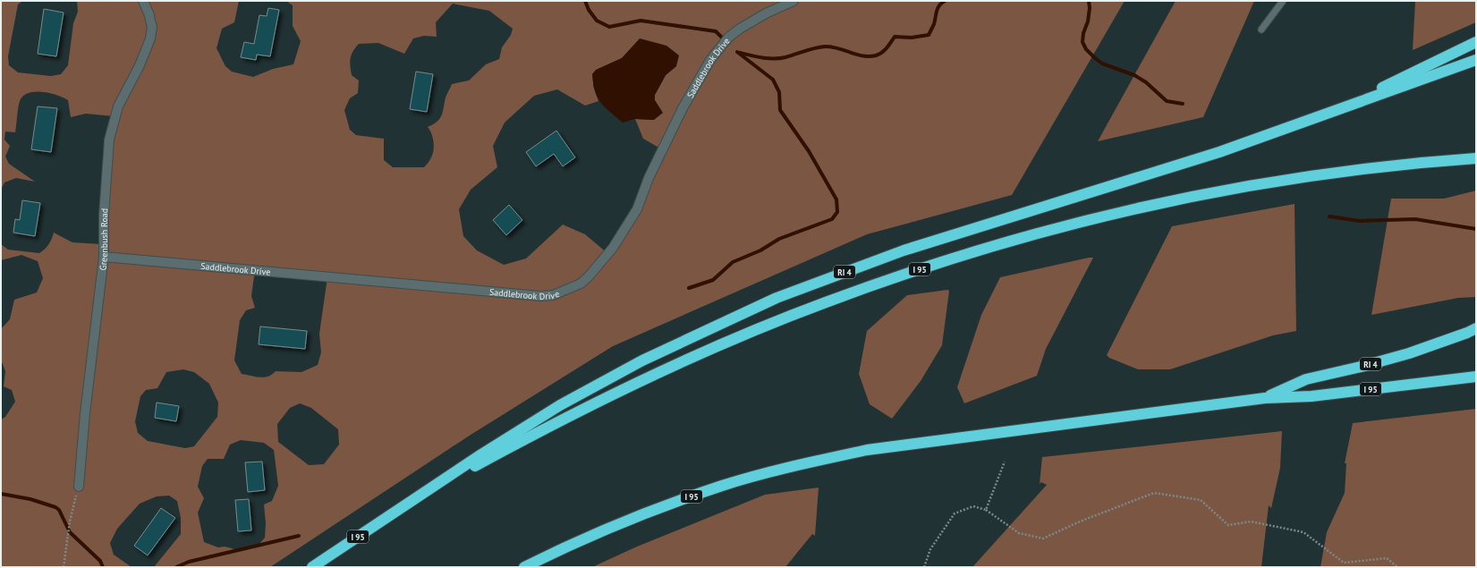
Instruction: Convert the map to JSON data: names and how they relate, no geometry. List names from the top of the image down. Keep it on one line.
{"streets":{"highway":["I 95","RI 4"],"street":["Saddlebrook Drive","Greenbush Road"]},"crossings":[["Saddlebrook Drive","Greenbush Road"],["I 95","RI 4"]]}
